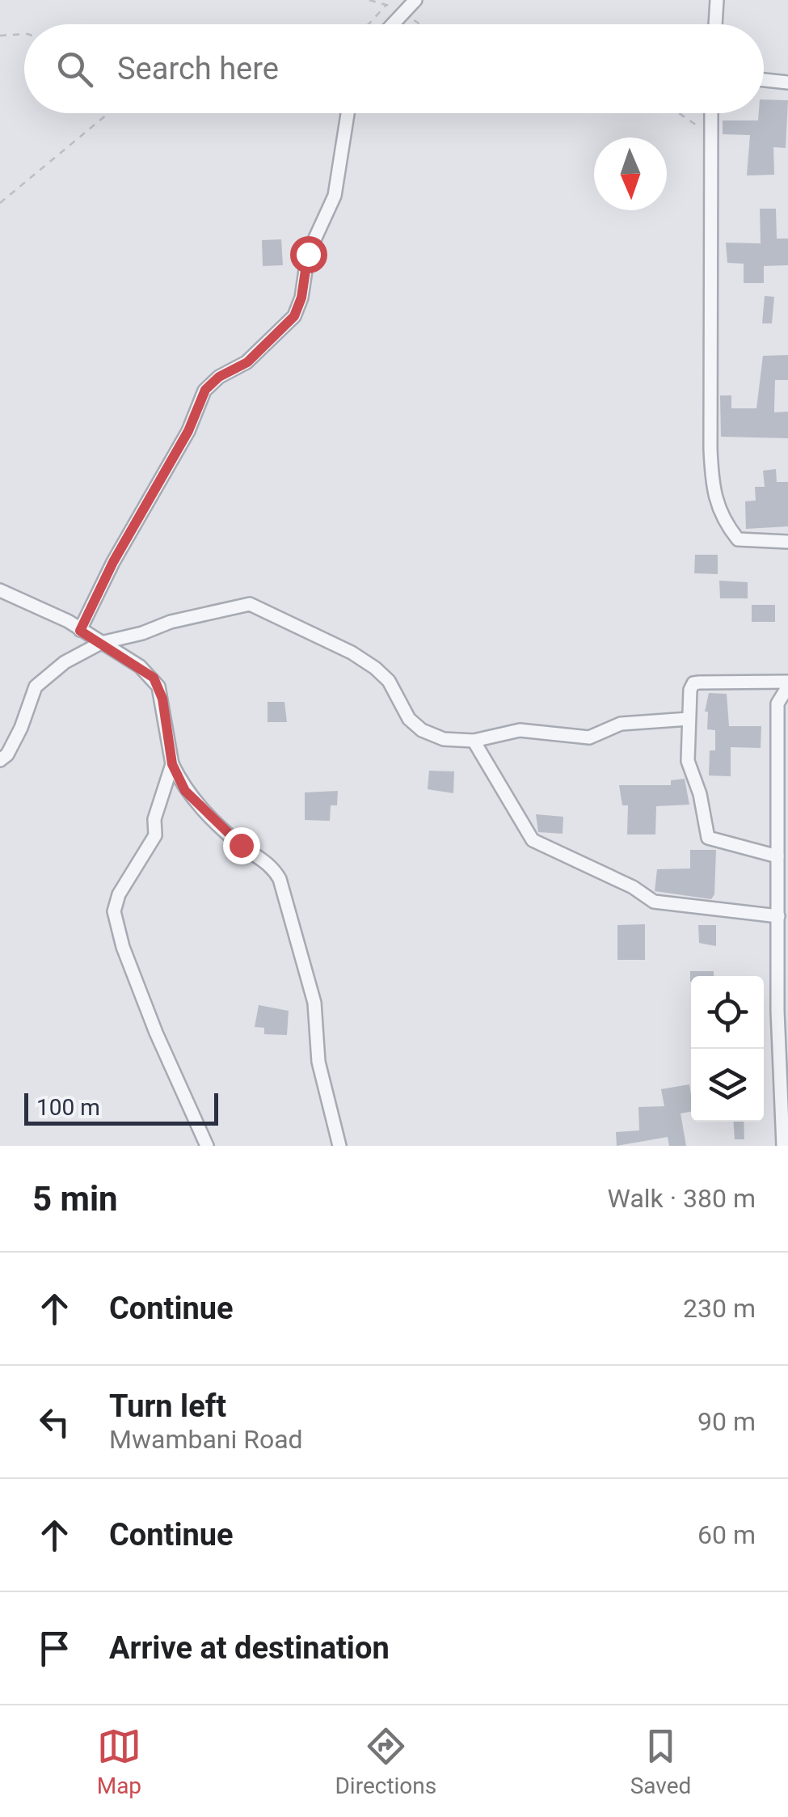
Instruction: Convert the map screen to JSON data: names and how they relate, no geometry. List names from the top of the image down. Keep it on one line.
{"scale_bar":"100 m","north":"bottom","page":{"search":"Search here","scale":"100 m","heading":["5 min","Walk · 380 m"],"list":[["Continue","230 m"],["Turn left","Mwambani Road","90 m"],["Continue","60 m"],"Arrive at destination"],"nav":["Map","Directions","Saved"]}}
